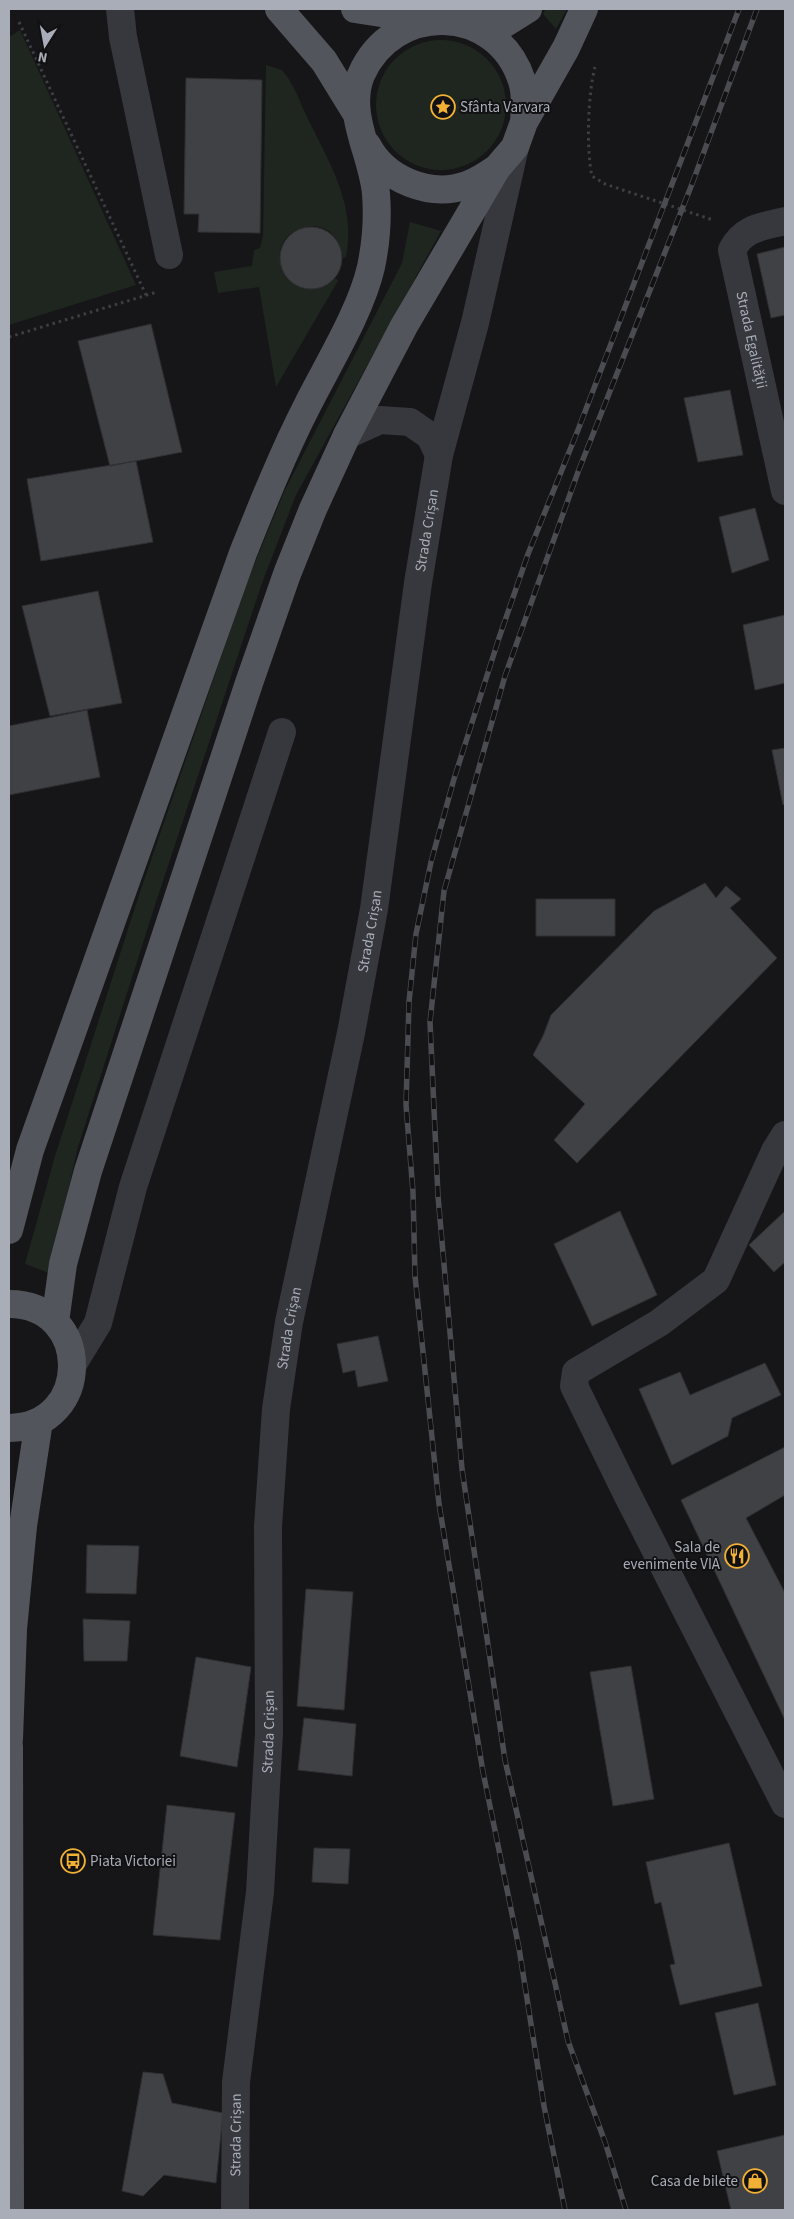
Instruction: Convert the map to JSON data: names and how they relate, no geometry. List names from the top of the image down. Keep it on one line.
{"streets":{"street":["Strada Egalității","Strada Crișan"]},"places":{"place":["Sfânta Varvara"],"restaurant":["Sala de evenimente VIA"],"bus stop":["Piata Victoriei"],"shop":["Casa de bilete"]},"north":"bottom"}
